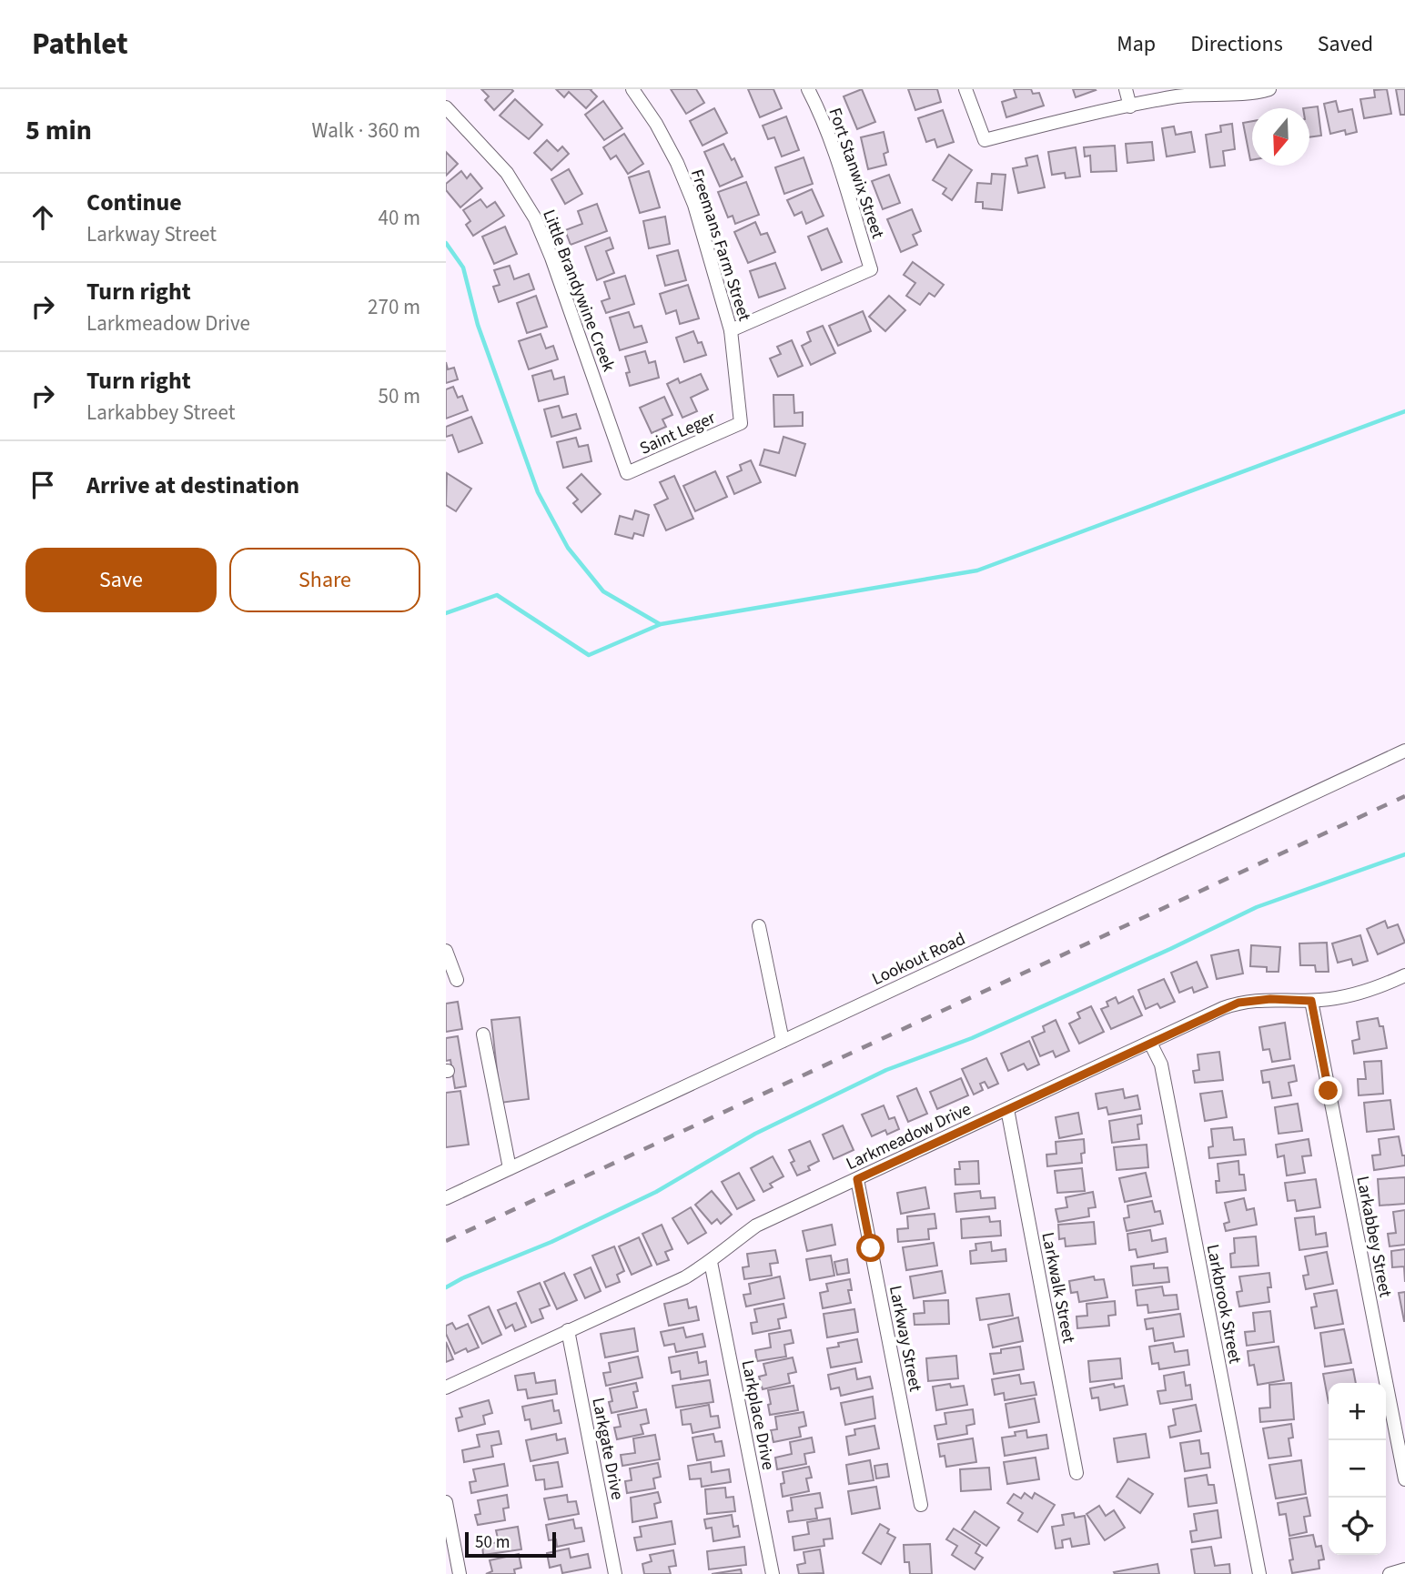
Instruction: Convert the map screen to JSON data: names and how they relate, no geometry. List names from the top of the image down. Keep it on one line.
{"streets":{"street":["Fort Stanwix Street","Freemans Farm Street","Little Brandywine Creek","Saint Leger","Lookout Road","Larkmeadow Drive","Larkabbey Street","Larkwalk Street","Larkbrook Street","Larkway Street","Larkplace Drive","Larkgate Drive"]},"crossings":[["Fort Stanwix Street","Freemans Farm Street"],["Freemans Farm Street","Saint Leger"],["Little Brandywine Creek","Saint Leger"],["Larkmeadow Drive","Larkabbey Street"],["Larkmeadow Drive","Larkwalk Street"],["Larkmeadow Drive","Larkbrook Street"],["Larkmeadow Drive","Larkway Street"],["Larkmeadow Drive","Larkplace Drive"],["Larkmeadow Drive","Larkgate Drive"]],"scale_bar":"50 m","north":"bottom","page":{"header":"Pathlet","nav":["Map","Directions","Saved"],"heading":["5 min","Walk · 360 m"],"list":[["Continue","Larkway Street","40 m"],["Turn right","Larkmeadow Drive","270 m"],["Turn right","Larkabbey Street","50 m"],"Arrive at destination"],"buttons":["Save","Share"],"map_buttons":["+","−"],"scale":"50 m"}}
